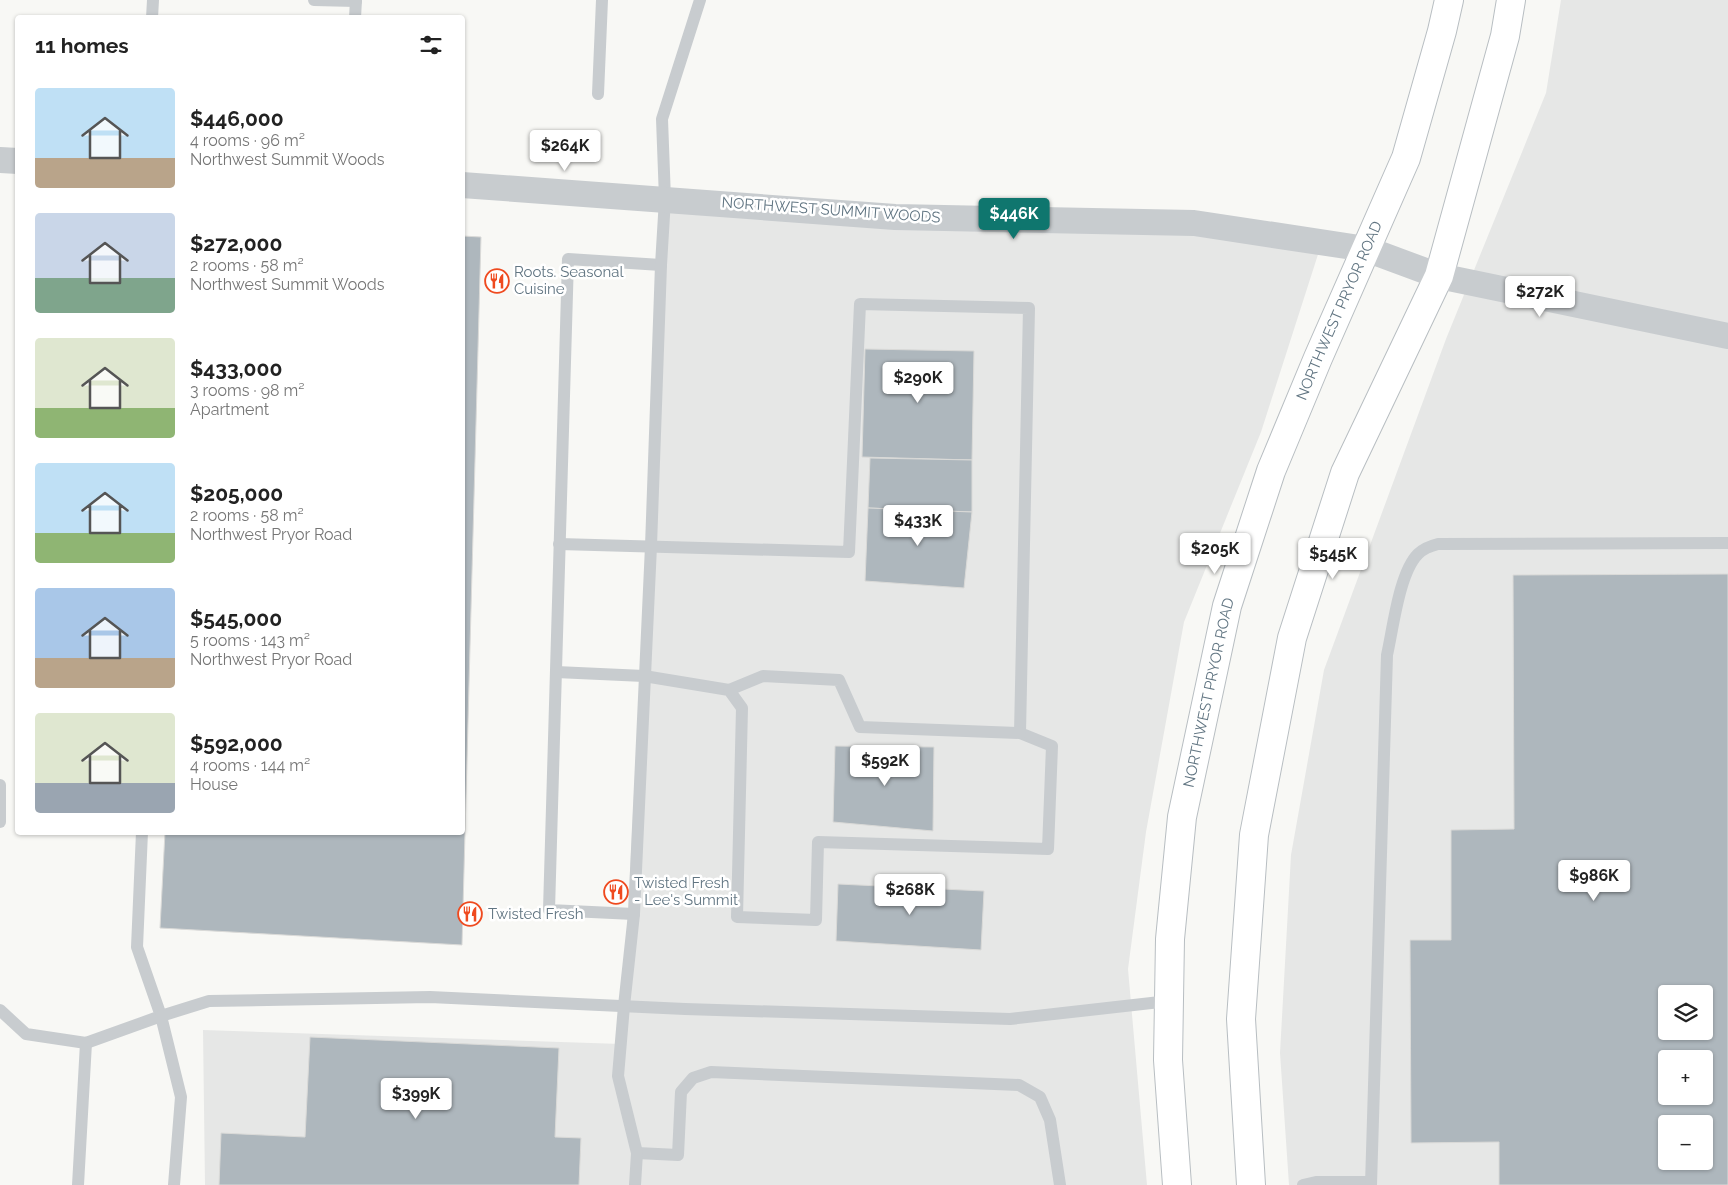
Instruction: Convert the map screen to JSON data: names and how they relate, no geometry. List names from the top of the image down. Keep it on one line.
{"streets":{"main road":["NORTHWEST PRYOR ROAD"],"street":["NORTHWEST SUMMIT WOODS"]},"crossings":[["NORTHWEST SUMMIT WOODS","NORTHWEST PRYOR ROAD"]],"places":{"restaurant":["Roots. Seasonal Cuisine","Twisted Fresh - Lee's Summit","Twisted Fresh"]},"page":{"heading":"11 homes","list":[{"name":"$446,000","note":"4 rooms · 96 m² · Northwest Summit Woods"},{"name":"$272,000","note":"2 rooms · 58 m² · Northwest Summit Woods"},{"name":"$433,000","note":"3 rooms · 98 m² · Apartment"},{"name":"$205,000","note":"2 rooms · 58 m² · Northwest Pryor Road"},{"name":"$545,000","note":"5 rooms · 143 m² · Northwest Pryor Road"},{"name":"$592,000","note":"4 rooms · 144 m² · House"}],"price":["$264K","$446K","$272K","$290K","$433K","$205K","$545K","$592K","$986K","$268K","$399K"],"map_buttons":["+","−"]}}
